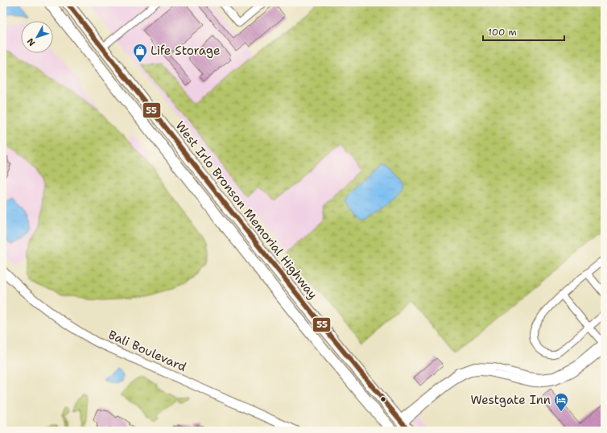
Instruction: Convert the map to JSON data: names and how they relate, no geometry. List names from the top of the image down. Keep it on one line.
{"streets":{"highway":["West Irlo Bronson Memorial Highway"],"street":["Bali Boulevard"]},"places":{"shop":["Life Storage"],"hotel":["Westgate Inn"]},"lines":["transit line 55"],"scale_bar":"100 m","north":"bottom left"}
